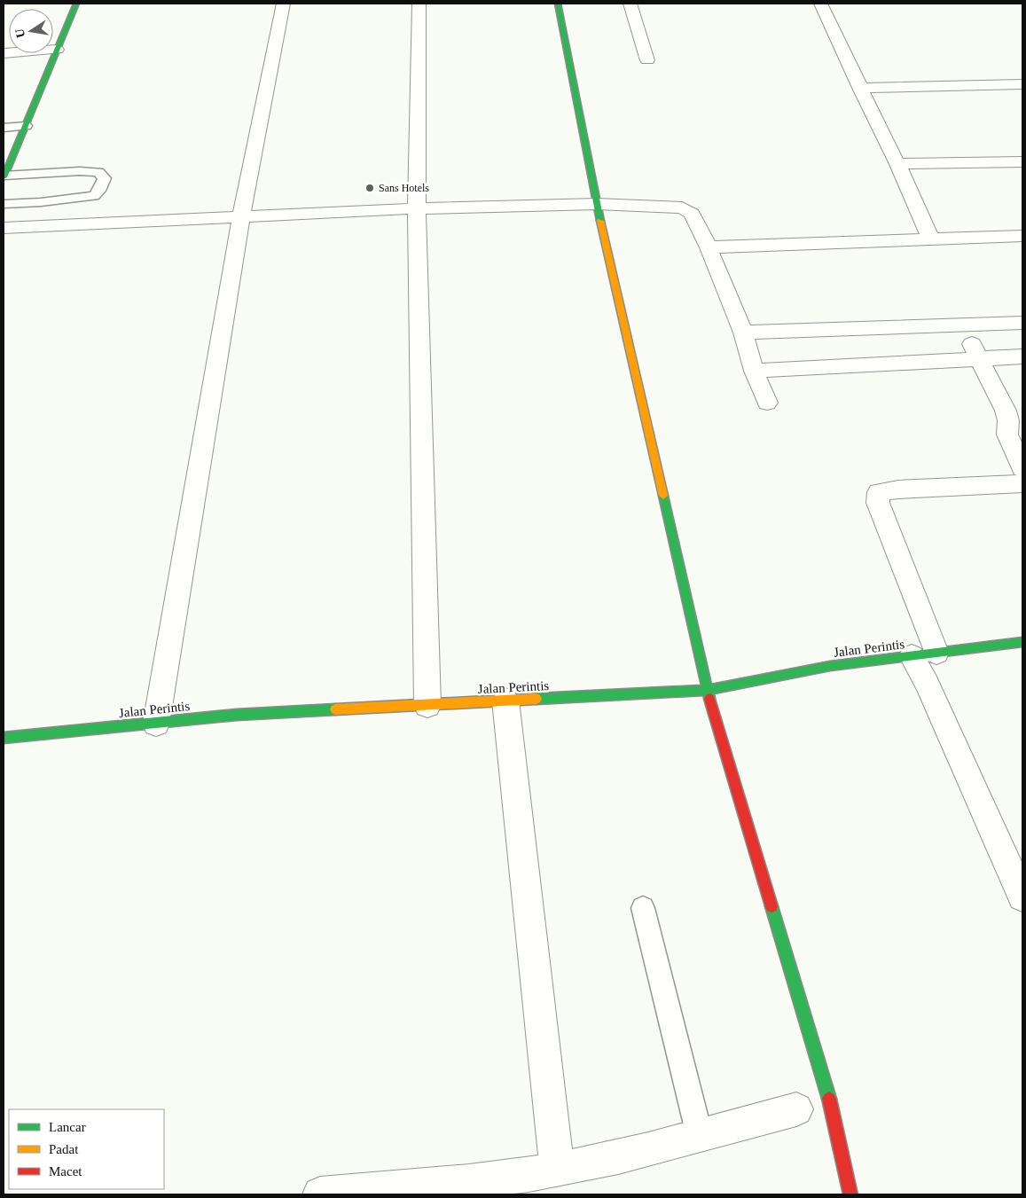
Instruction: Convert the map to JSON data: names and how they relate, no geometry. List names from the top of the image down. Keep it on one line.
{"streets":{"street":["Jalan Perintis"]},"places":["Sans Hotels"],"legend":["Lancar","Padat","Macet"],"north":"left"}
